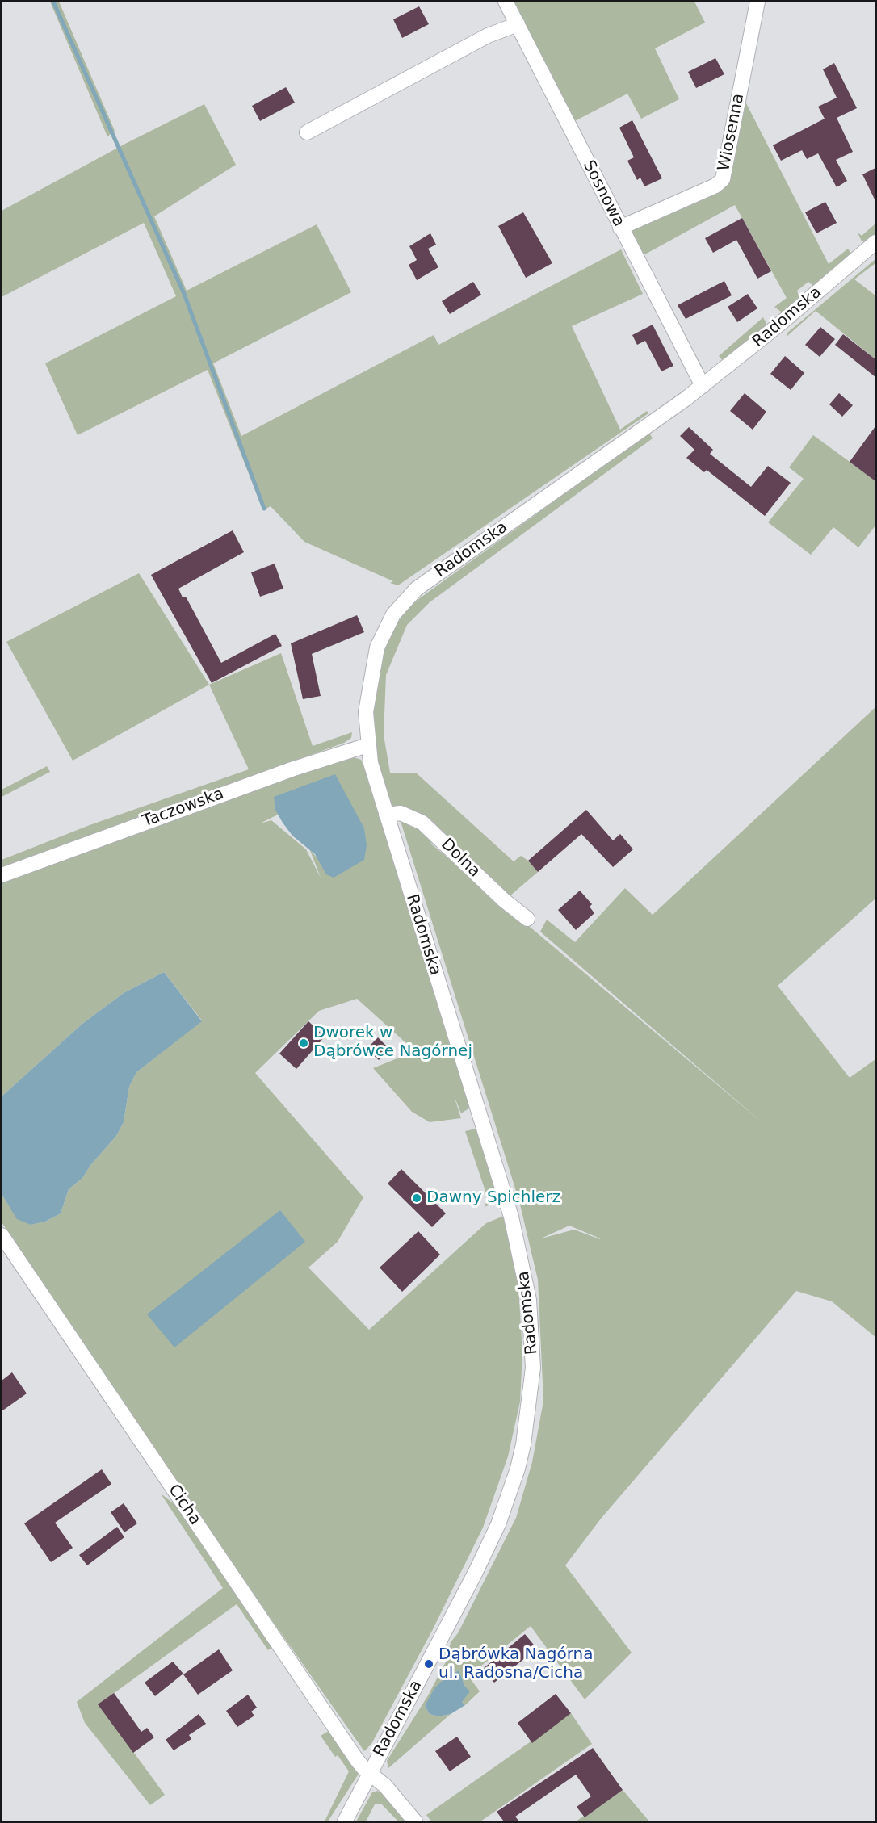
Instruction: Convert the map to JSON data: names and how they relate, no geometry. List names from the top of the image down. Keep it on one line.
{"streets":{"street":["Wiosenna","Sosnowa","Radomska","Taczowska","Dolna","Cicha"]},"crossings":[["Wiosenna","Sosnowa"],["Sosnowa","Radomska"],["Radomska","Taczowska"],["Radomska","Dolna"],["Radomska","Cicha"]],"places":["Dworek w Dąbrówce Nagórnej","Dawny Spichlerz","Dąbrówka Nagórna ul. Radosna/Cicha"]}
